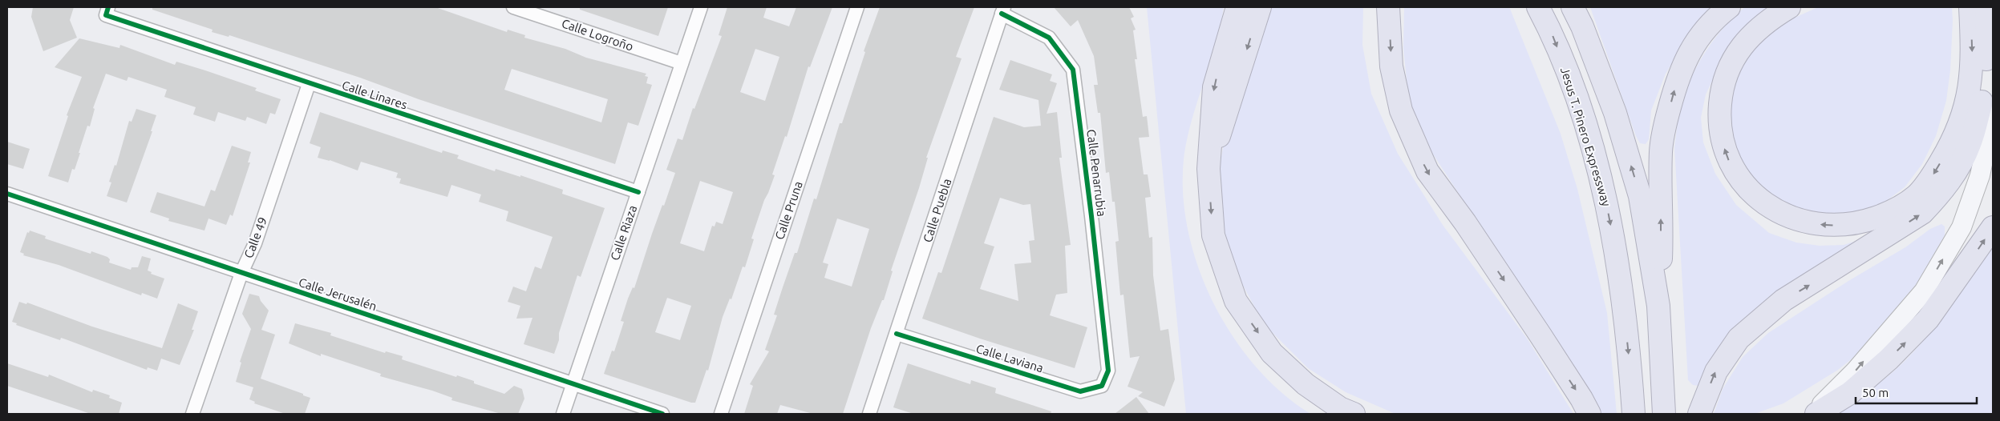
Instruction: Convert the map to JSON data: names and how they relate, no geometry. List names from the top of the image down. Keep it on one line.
{"streets":{"highway":["Jesus T. Pinero Expressway"],"street":["Calle Logroño","Calle Linares","Calle Penarrubia","Calle Pruna","Calle Puebla","Calle Riaza","Calle 49","Calle Jerusalén","Calle Laviana"]},"crossings":[["Calle Logroño","Calle Riaza"],["Calle Linares","Calle Riaza"],["Calle Linares","Calle 49"],["Calle Penarrubia","Calle Puebla"],["Calle Penarrubia","Calle Laviana"],["Calle Puebla","Calle Laviana"],["Calle Riaza","Calle Jerusalén"],["Calle 49","Calle Jerusalén"]],"scale_bar":"50 m"}
